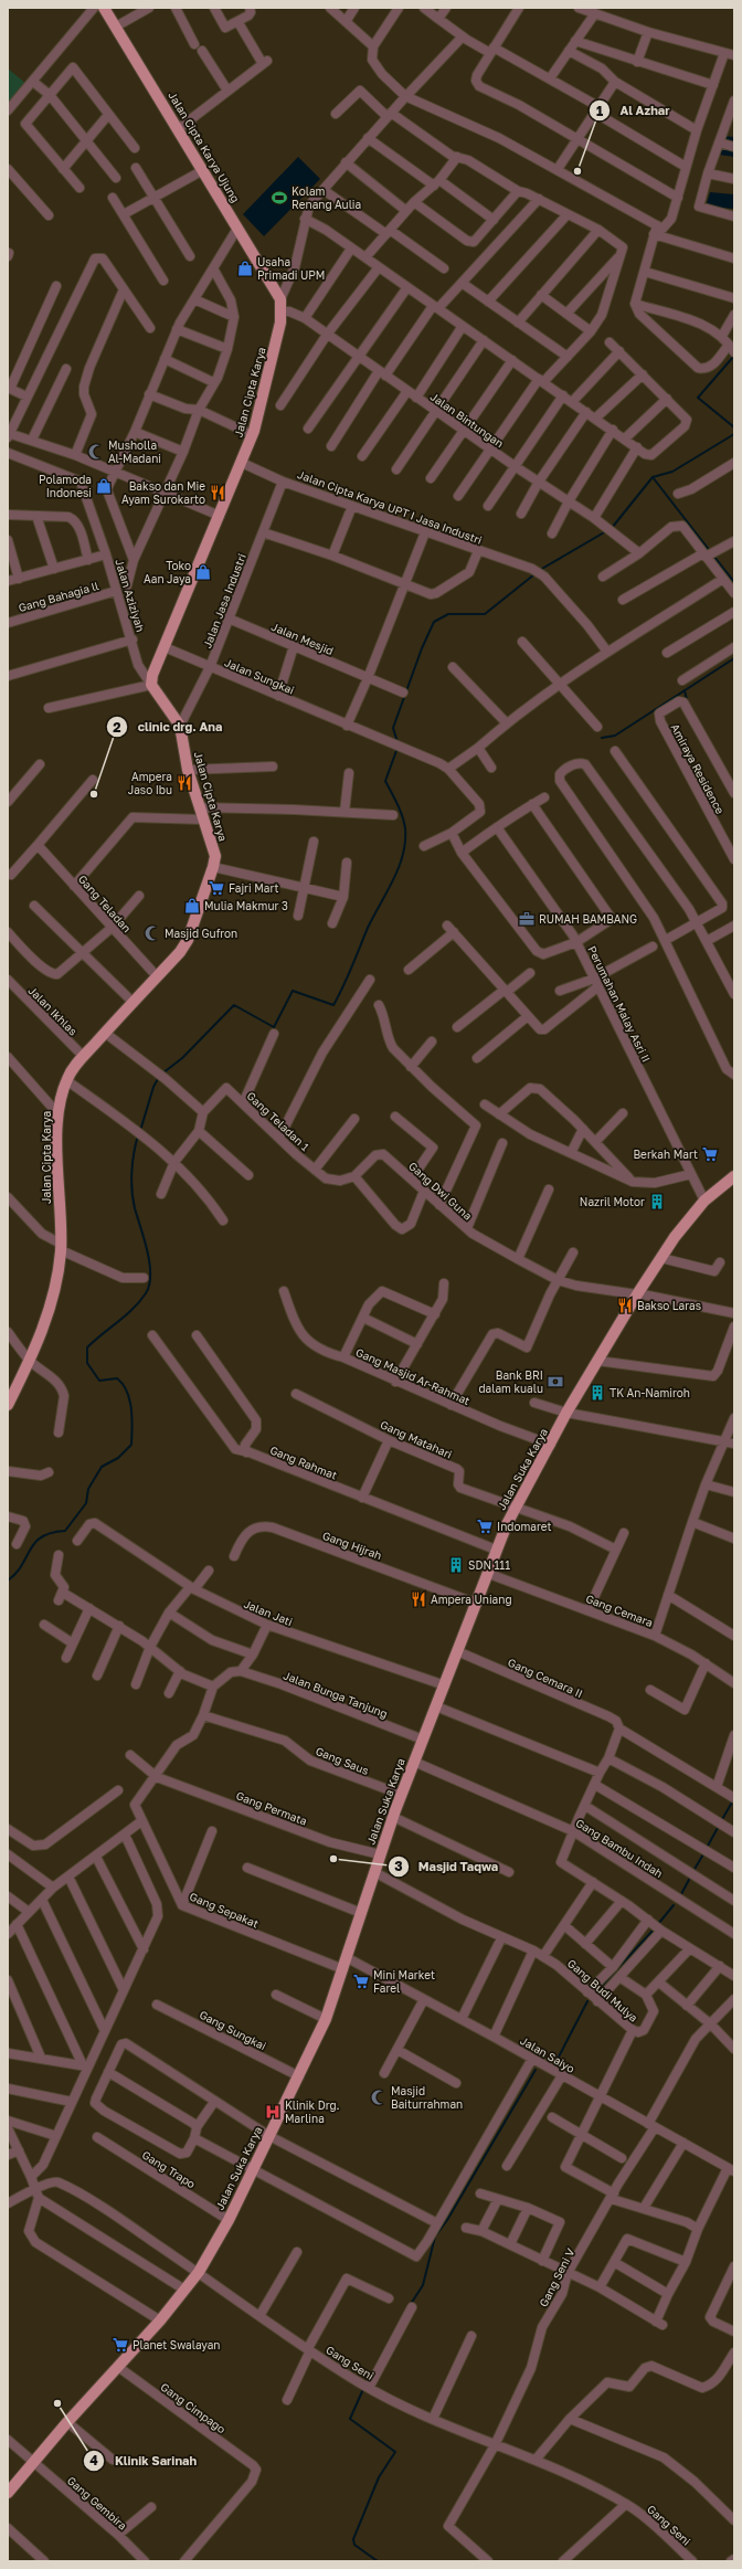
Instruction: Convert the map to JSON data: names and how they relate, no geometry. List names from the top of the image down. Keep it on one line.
{"streets":{"main road":["Jalan Cipta Karya Ujung","Jalan Cipta Karya","Jalan Suka Karya"],"street":["Jalan Bintungan","Jalan Cipta Karya UPT I Jasa Industri","Jalan Aziziyah","Gang Bahagia ll","Jalan Jasa Industri","Jalan Mesjid","Jalan Sungkai","Amiraya Residence","Gang Teladan","Perumahan Malay Asri II","Jalan Ikhlas","Gang Teladan 1","Gang Dwi Guna","Gang Masjid Ar-Rahmat","Gang Matahari","Gang Rahmat","Gang Hijrah","Gang Cemara","Jalan Jati","Gang Cemara II","Jalan Bunga Tanjung","Gang Saus","Gang Permata","Gang Bambu Indah","Gang Sepakat","Gang Budi Mulya","Gang Sungkai","Jalan Saiyo","Gang Trapo","Gang Seni V","Gang Seni","Gang Cimpago","Gang Gembira"]},"crossings":[["Jalan Cipta Karya Ujung","Jalan Cipta Karya"],["Jalan Cipta Karya","Jalan Bintungan"],["Jalan Cipta Karya","Jalan Cipta Karya UPT I Jasa Industri"],["Jalan Cipta Karya","Jalan Aziziyah"],["Jalan Cipta Karya","Jalan Jasa Industri"],["Jalan Cipta Karya","Jalan Sungkai"],["Jalan Cipta Karya","Gang Teladan"],["Jalan Cipta Karya","Jalan Ikhlas"],["Jalan Cipta Karya UPT I Jasa Industri","Jalan Jasa Industri"],["Jalan Aziziyah","Gang Bahagia ll"],["Jalan Jasa Industri","Jalan Mesjid"],["Jalan Jasa Industri","Jalan Sungkai"],["Perumahan Malay Asri II","Jalan Suka Karya"],["Gang Dwi Guna","Jalan Suka Karya"],["Gang Masjid Ar-Rahmat","Jalan Suka Karya"],["Gang Matahari","Jalan Suka Karya"],["Gang Rahmat","Jalan Suka Karya"],["Jalan Suka Karya","Gang Hijrah"],["Jalan Suka Karya","Gang Cemara"],["Jalan Suka Karya","Jalan Jati"],["Jalan Suka Karya","Gang Cemara II"],["Jalan Suka Karya","Jalan Bunga Tanjung"],["Jalan Suka Karya","Gang Saus"],["Jalan Suka Karya","Gang Permata"],["Jalan Suka Karya","Gang Bambu Indah"],["Jalan Suka Karya","Gang Sepakat"],["Jalan Suka Karya","Gang Budi Mulya"],["Jalan Suka Karya","Gang Sungkai"],["Jalan Suka Karya","Jalan Saiyo"],["Jalan Suka Karya","Gang Trapo"],["Jalan Suka Karya","Gang Seni"],["Jalan Suka Karya","Gang Cimpago"],["Jalan Suka Karya","Gang Gembira"],["Gang Permata","Gang Sepakat"],["Gang Budi Mulya","Jalan Saiyo"],["Gang Budi Mulya","Gang Seni V"],["Jalan Saiyo","Gang Seni V"],["Gang Seni V","Gang Seni"]],"places":{"other":["Al Azhar","clinic drg. Ana","Masjid Taqwa","Klinik Sarinah"],"sports":["Kolam Renang Aulia"],"shop":["Usaha Primadi UPM","Polamoda Indonesi","Toko Aan Jaya","Mulia Makmur 3"],"mosque":["Musholla Al-Madani","Masjid Gufron","Masjid Baiturrahman"],"restaurant":["Bakso dan Mie Ayam Surokarto","Ampera Jaso Ibu","Bakso Laras","Ampera Uniang"],"supermarket":["Fajri Mart","Berkah Mart","Indomaret","Mini Market Farel","Planet Swalayan"],"office":["RUMAH BAMBANG"],"building":["Nazril Motor","TK An-Namiroh","SDN 111"],"bank":["Bank BRI dalam kualu"],"hospital":["Klinik Drg. Marlina"]}}
